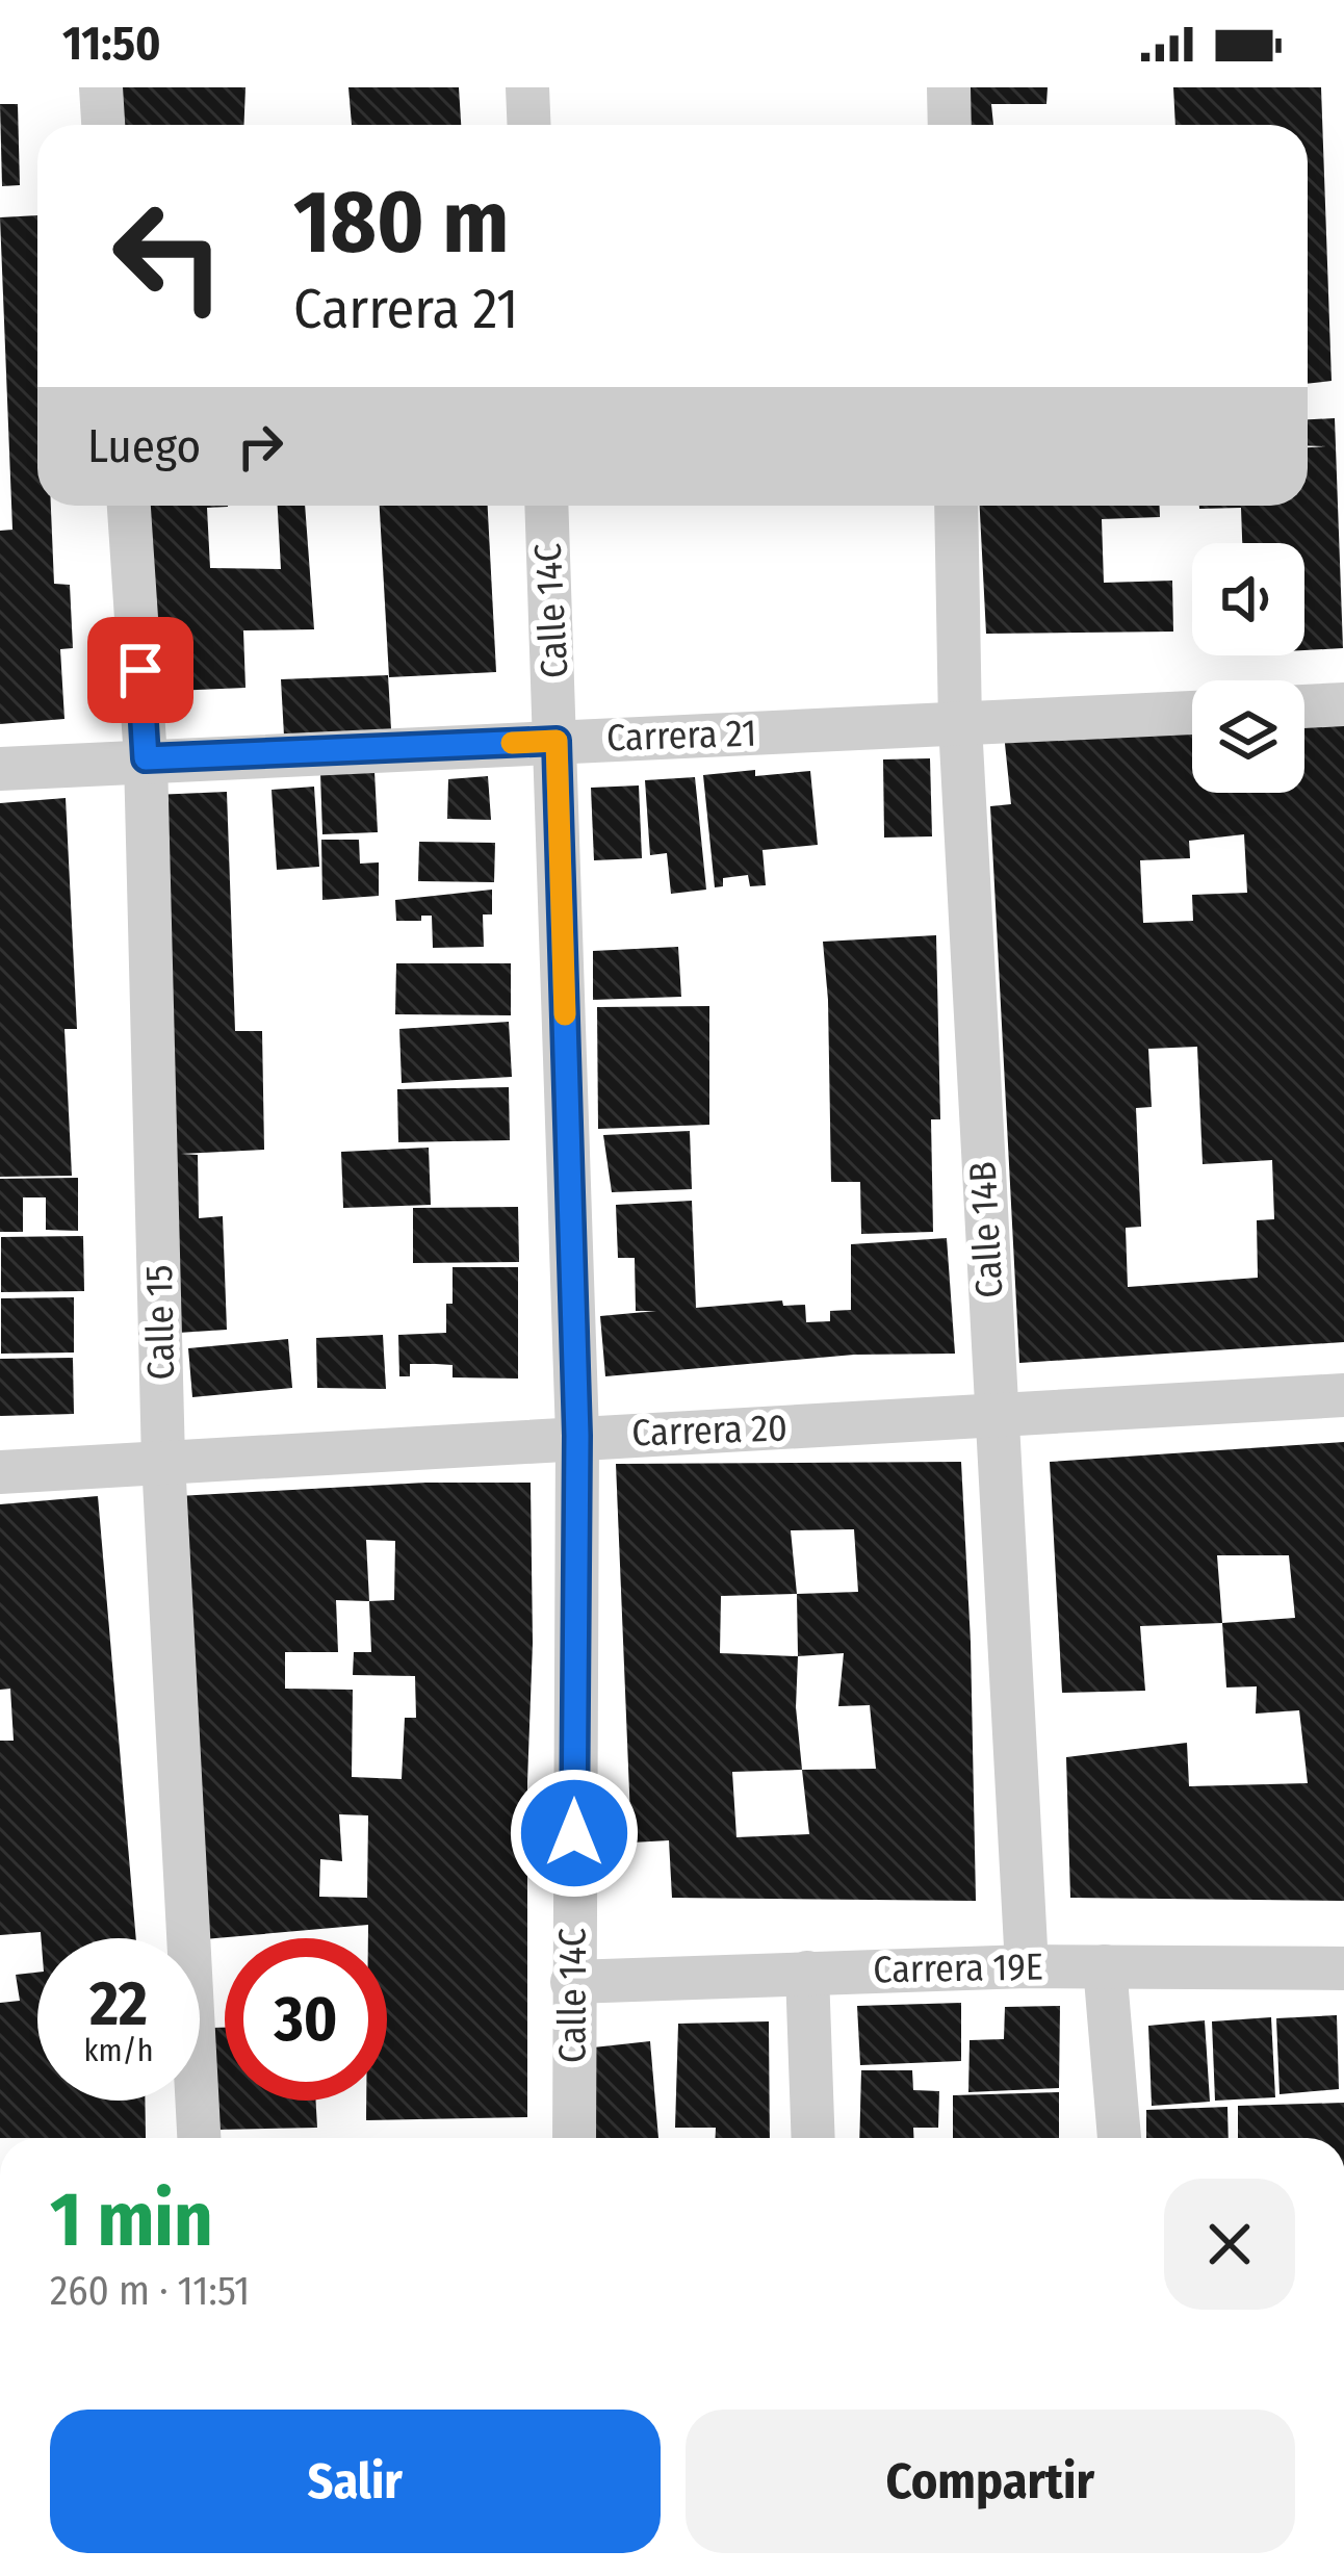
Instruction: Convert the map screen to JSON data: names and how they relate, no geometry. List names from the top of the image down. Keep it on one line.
{"streets":{"street":["Calle 14C","Carrera 21","Calle 14B","Calle 15","Carrera 20","Carrera 19E"]},"crossings":[["Calle 14C","Carrera 21"],["Calle 14C","Carrera 20"],["Calle 14C","Carrera 19E"],["Carrera 21","Calle 14B"],["Carrera 21","Calle 15"],["Calle 14B","Carrera 20"],["Calle 14B","Carrera 19E"],["Calle 15","Carrera 20"]],"page":{"status":"11:50","turn":["180 m","Carrera 21"],"then":"Luego","speed":"22 km/h","limit":"30","heading":["1 min","260 m · 11:51"],"buttons":["Salir","Compartir"]}}
